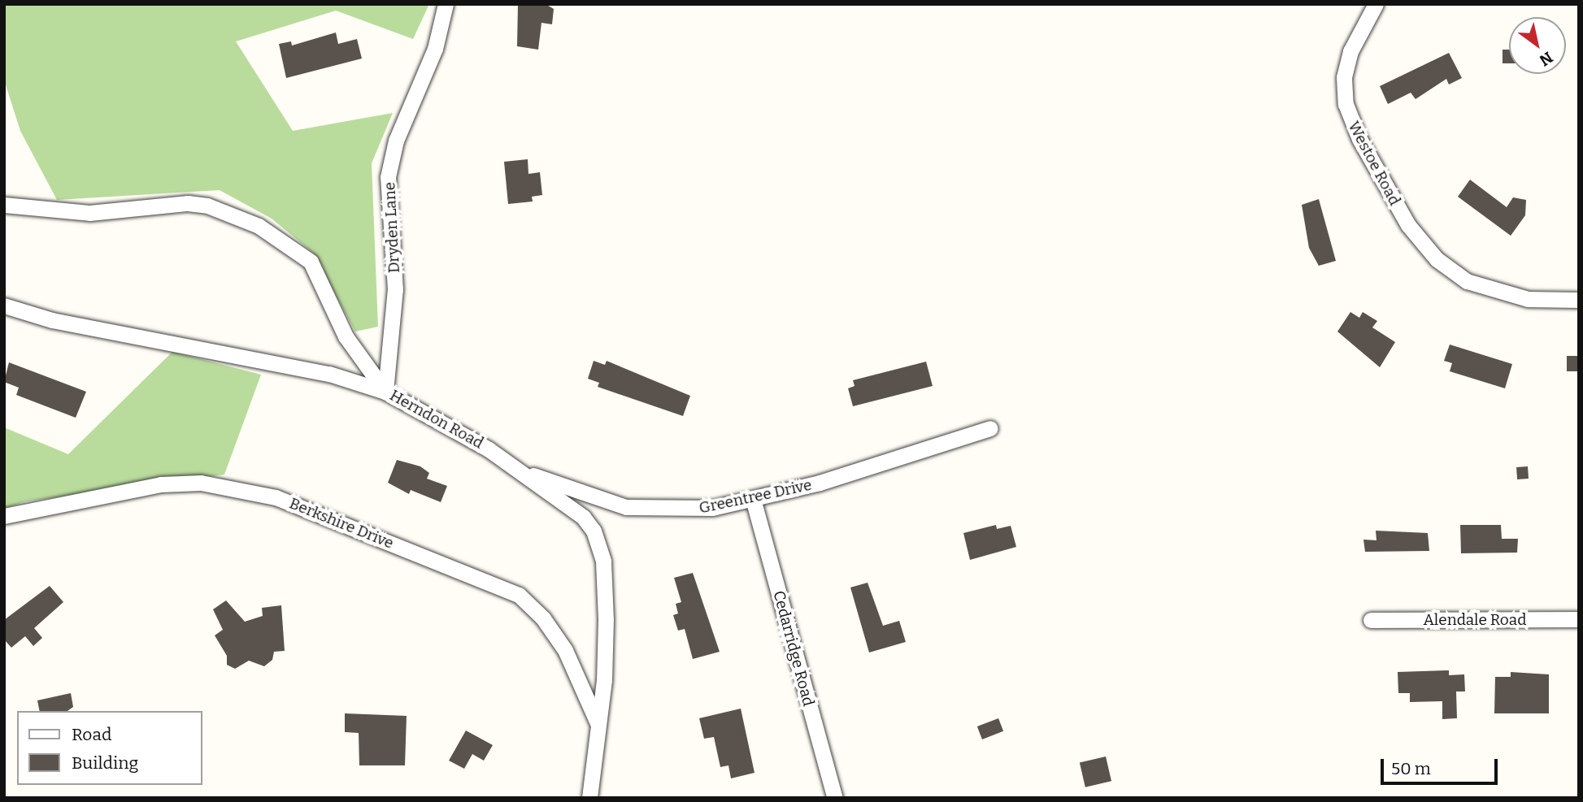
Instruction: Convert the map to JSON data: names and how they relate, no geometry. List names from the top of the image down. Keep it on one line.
{"streets":{"street":["Westoe Road","Dryden Lane","Herndon Road","Greentree Drive","Berkshire Drive","Alendale Road","Cedarridge Road"]},"crossings":[["Dryden Lane","Herndon Road"],["Herndon Road","Greentree Drive"],["Herndon Road","Berkshire Drive"],["Greentree Drive","Cedarridge Road"]],"legend":["Road","Building"],"scale_bar":"50 m","north":"bottom right"}
